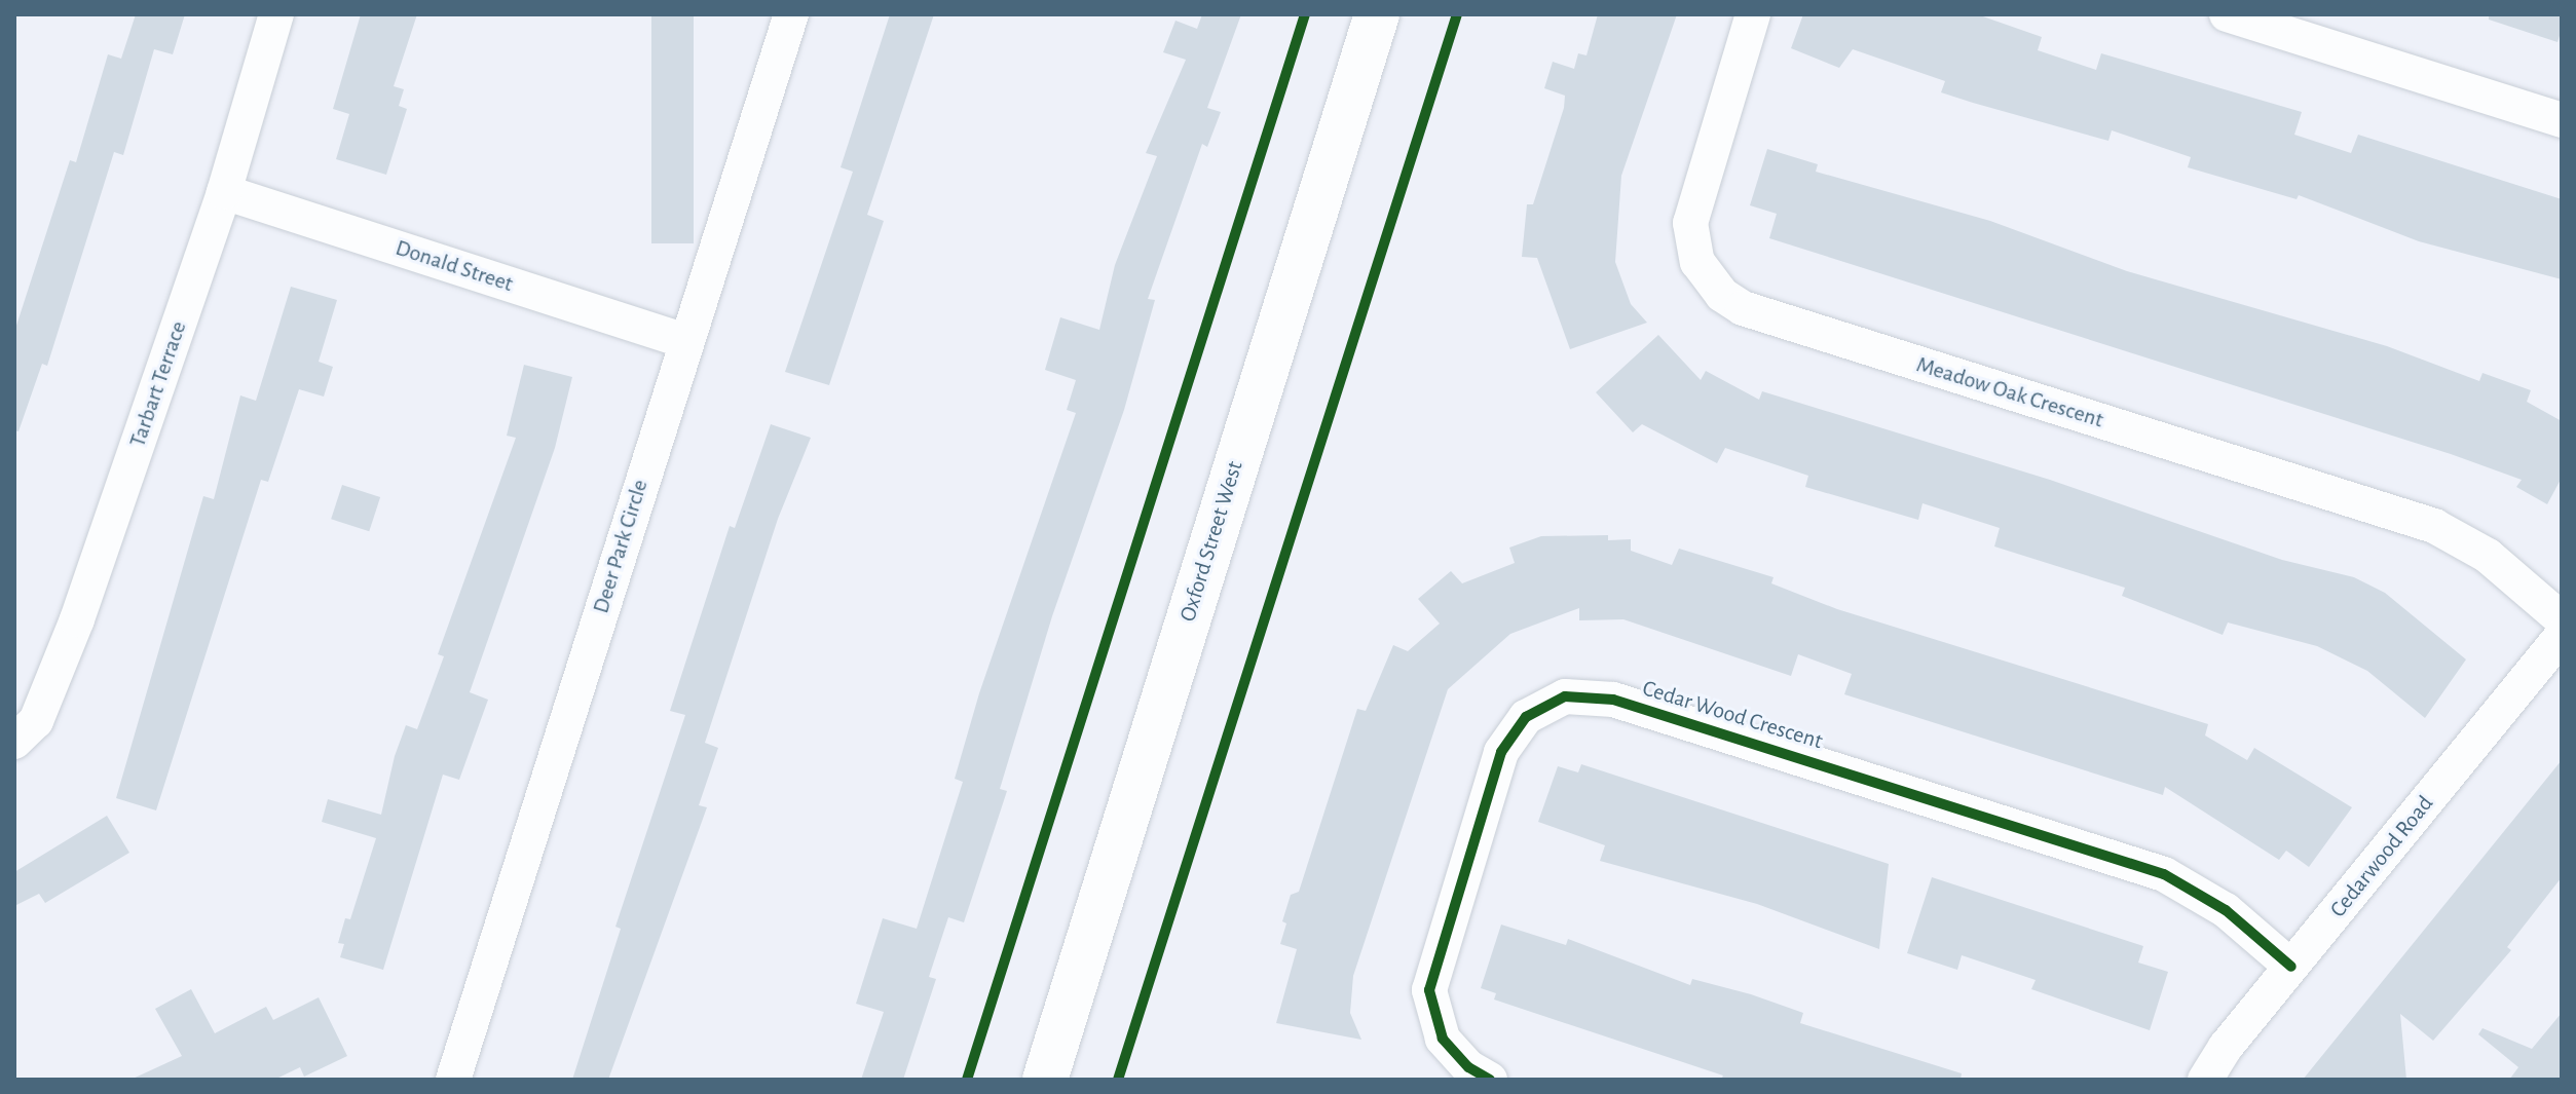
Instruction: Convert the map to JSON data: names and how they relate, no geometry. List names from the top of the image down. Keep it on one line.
{"streets":{"main road":["Oxford Street West"],"street":["Donald Street","Tarbart Terrace","Meadow Oak Crescent","Deer Park Circle","Cedar Wood Crescent","Cedarwood Road"]},"crossings":[["Donald Street","Tarbart Terrace"],["Donald Street","Deer Park Circle"],["Cedar Wood Crescent","Cedarwood Road"]]}
